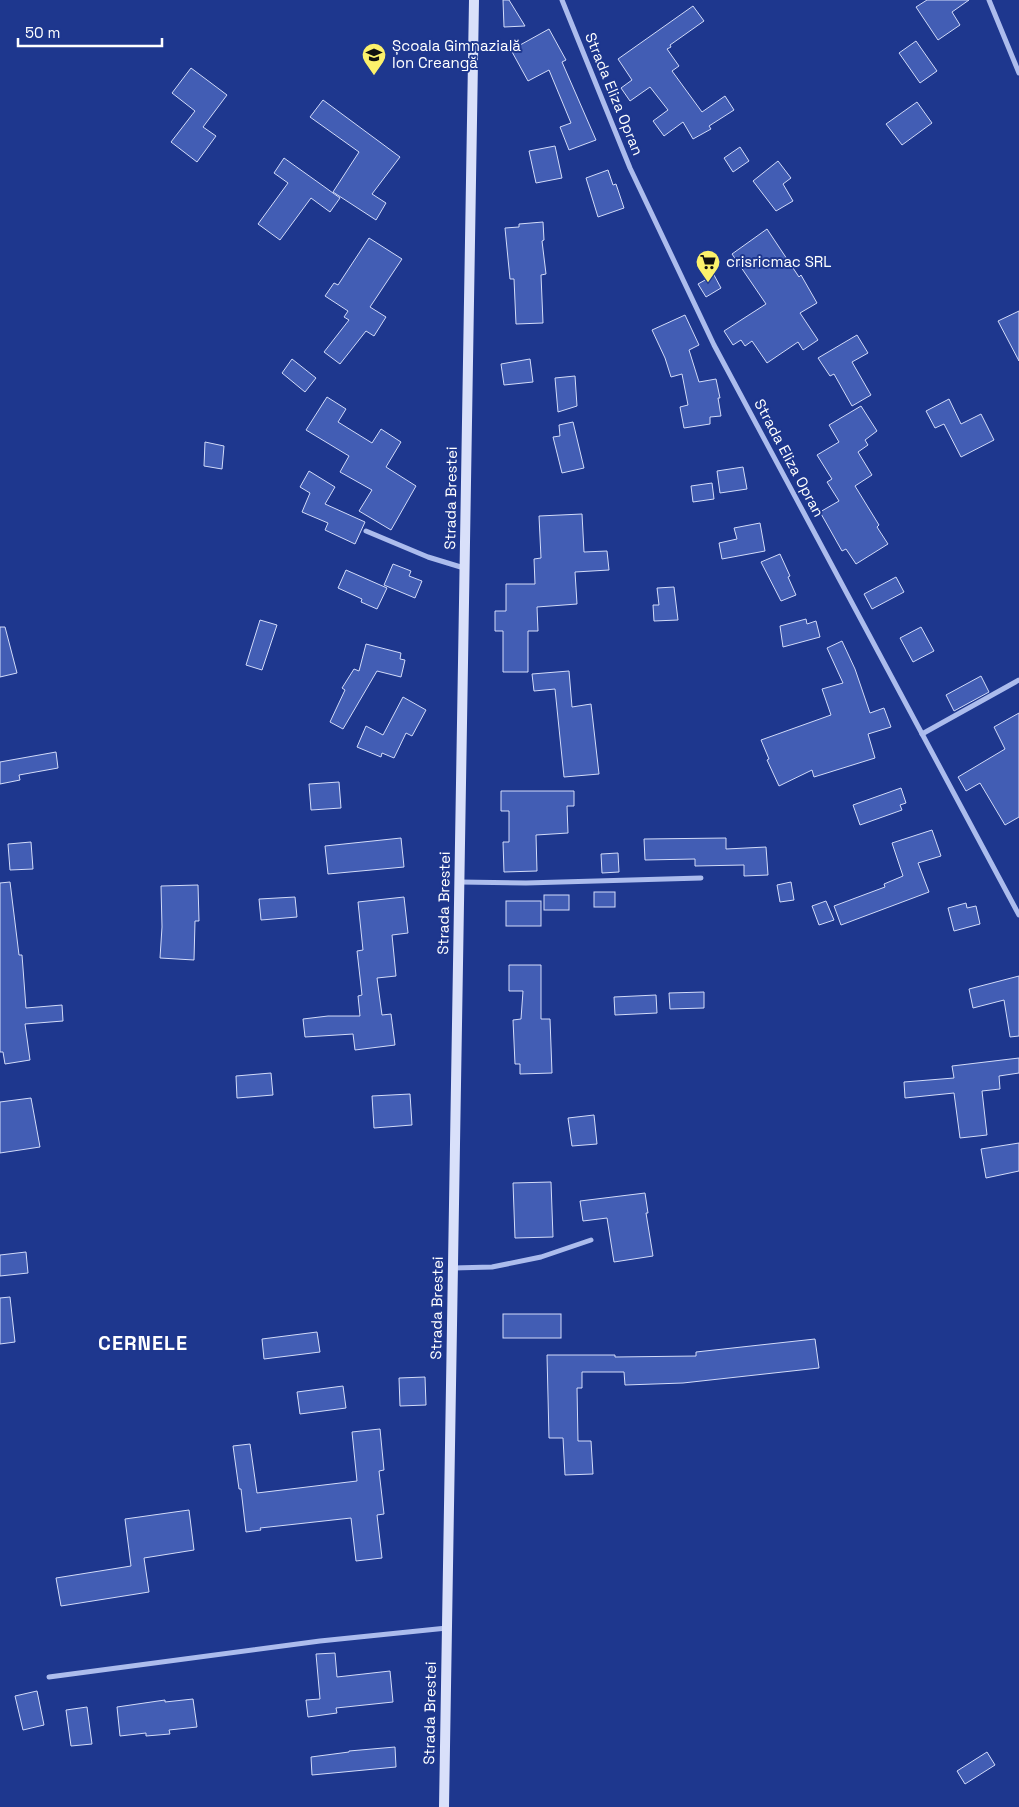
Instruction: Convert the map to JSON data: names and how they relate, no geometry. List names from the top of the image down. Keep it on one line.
{"streets":{"main road":["Strada Brestei"],"street":["Strada Eliza Opran"]},"districts":["CERNELE"],"places":{"school or university":["Școala Gimnazială Ion Creangă"],"supermarket":["crisricmac SRL"]},"scale_bar":"50 m"}
